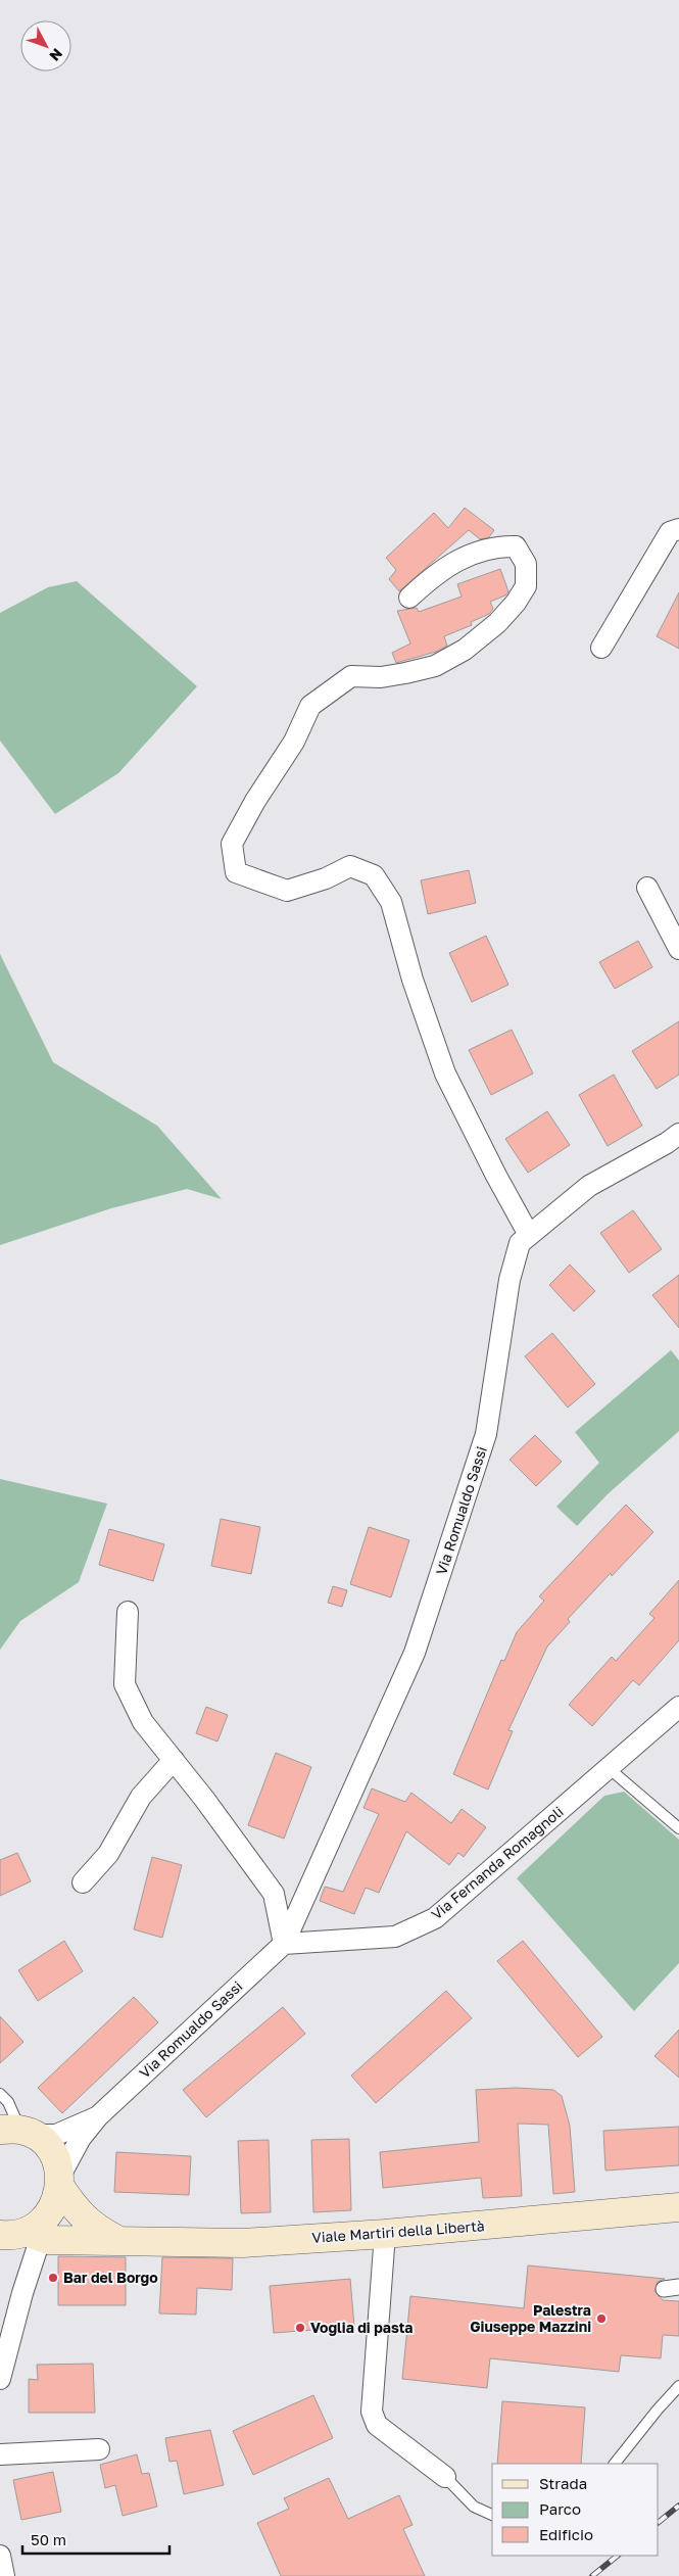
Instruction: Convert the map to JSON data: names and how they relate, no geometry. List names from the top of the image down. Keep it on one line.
{"streets":{"main road":["Viale Martiri della Libertà"],"street":["Via Romualdo Sassi","Via Fernanda Romagnoli"]},"crossings":[["Via Romualdo Sassi","Via Fernanda Romagnoli"],["Via Romualdo Sassi","Viale Martiri della Libertà"]],"places":["Bar del Borgo","Palestra Giuseppe Mazzini","Voglia di pasta"],"legend":["Strada","Parco","Edificio"],"scale_bar":"50 m","north":"bottom right"}
